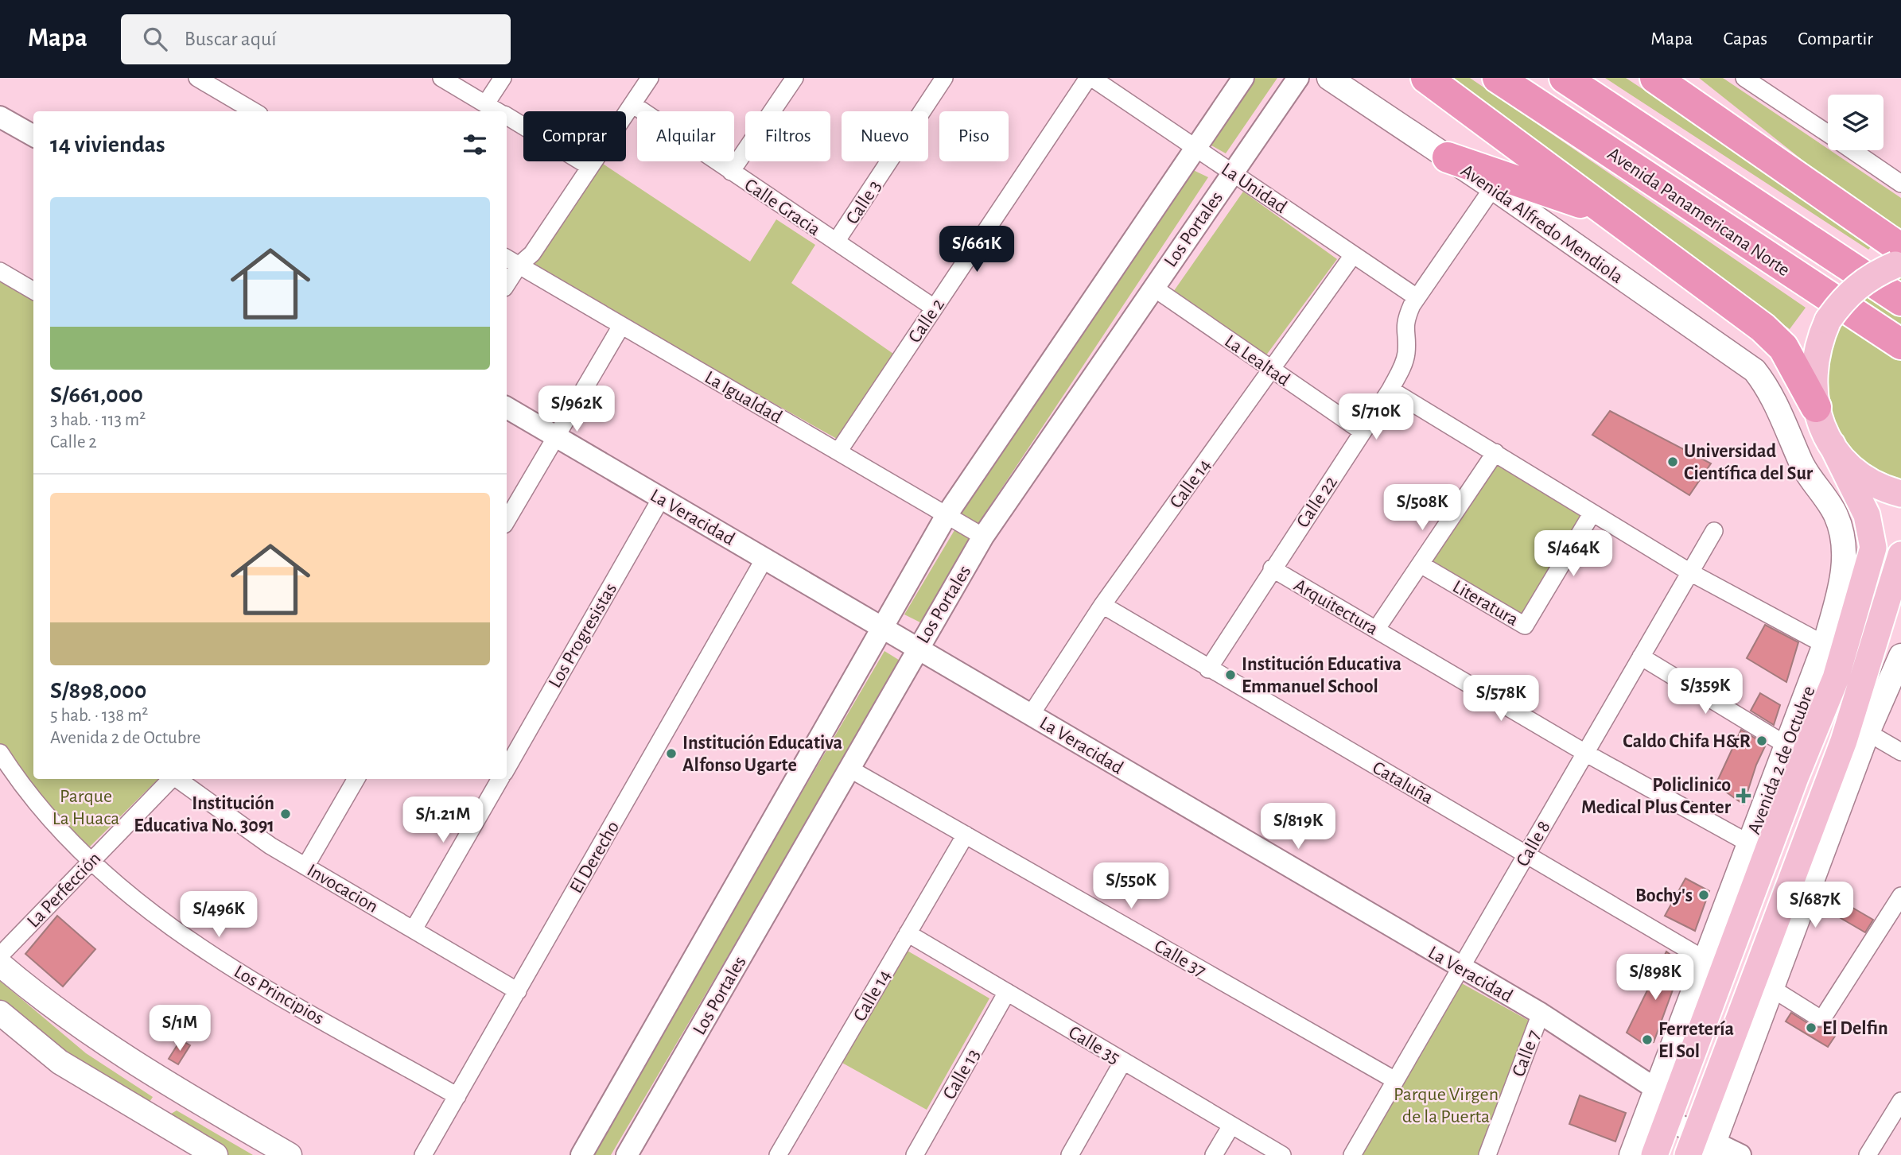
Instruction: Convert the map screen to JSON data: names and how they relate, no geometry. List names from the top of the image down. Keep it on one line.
{"streets":{"highway":["Avenida Panamericana Norte"],"main road":["Avenida Alfredo Mendiola","Avenida 2 de Octubre"],"street":["La Unidad","Calle 3","Calle Gracia","Los Portales","Calle 2","La Lealtad","La Igualdad","Calle 14","Calle 22","La Veracidad","Literatura","Arquitectura","Los Progresistas","Cataluña","Calle 8","El Derecho","Invocacion","La Perfección","Calle 37","Los Principios","Calle 35","Calle 7","Calle 13"]},"crossings":[["La Unidad","Los Portales"],["La Unidad","Calle 2"],["La Unidad","Calle 14"],["La Unidad","Calle 22"],["Calle 3","Calle Gracia"],["Calle Gracia","Calle 2"],["Avenida Alfredo Mendiola","Calle 22"],["Avenida Alfredo Mendiola","Avenida 2 de Octubre"],["Los Portales","La Lealtad"],["Los Portales","La Igualdad"],["Los Portales","La Veracidad"],["Los Portales","Calle 37"],["Calle 2","La Igualdad"],["La Lealtad","Calle 14"],["La Lealtad","Calle 22"],["Calle 14","La Veracidad"],["Calle 14","Cataluña"],["Calle 14","Calle 37"],["Calle 14","Calle 35"],["Calle 22","Arquitectura"],["Calle 22","Cataluña"],["La Veracidad","Los Progresistas"],["La Veracidad","Avenida 2 de Octubre"],["La Veracidad","Calle 8"],["La Veracidad","El Derecho"],["La Veracidad","Calle 7"],["Arquitectura","Avenida 2 de Octubre"],["Arquitectura","Calle 8"],["Avenida 2 de Octubre","Cataluña"],["Cataluña","Calle 8"],["Calle 8","Calle 37"],["El Derecho","Invocacion"],["El Derecho","Los Principios"],["La Perfección","Los Principios"],["Calle 35","Calle 13"]],"parks":["Parque La Huaca","Parque Virgen de la Puerta"],"places":{"other":["Universidad Científica del Sur","Institución Educativa Emmanuel School","Caldo Chifa H&R","Institución Educativa Alfonso Ugarte","Institución Educativa No. 3091","Bochy's","El Delfin","Ferretería El Sol"],"health":["Policlinico Medical Plus Center"]},"page":{"header":"Mapa","search":"Buscar aquí","nav":["Mapa","Capas","Compartir"],"chip":["Comprar","Alquilar","Filtros","Nuevo","Piso"],"heading":"14 viviendas","list":[{"name":"S/661,000","note":"3 hab. · 113 m² · Calle 2"},{"name":"S/898,000","note":"5 hab. · 138 m² · Avenida 2 de Octubre"}],"price":["S/661K","S/962K","S/710K","S/508K","S/464K","S/359K","S/578K","S/1.21M","S/819K","S/550K","S/687K","S/496K","S/898K","S/1M"]}}
